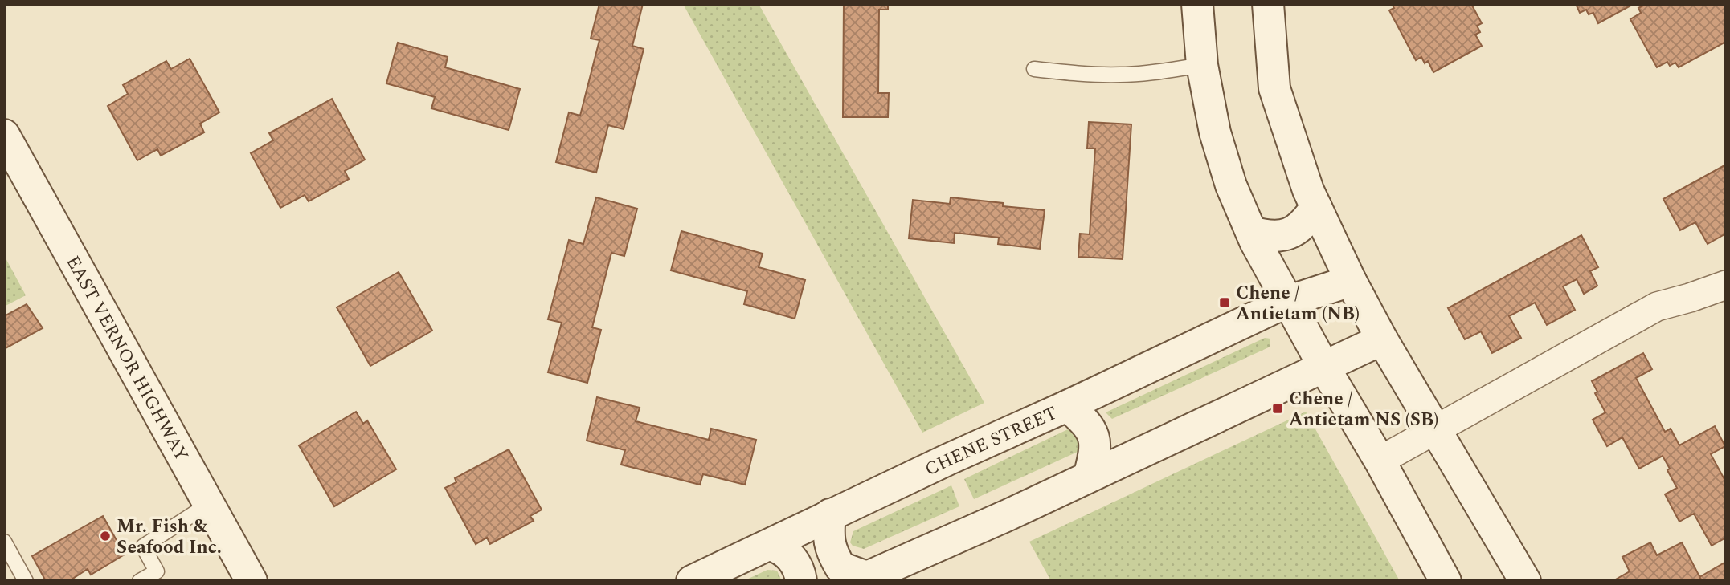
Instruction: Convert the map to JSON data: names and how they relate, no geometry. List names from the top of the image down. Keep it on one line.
{"streets":{"street":["EAST VERNOR HIGHWAY","CHENE STREET"]},"places":{"transit":["Chene / Antietam (NB)","Chene / Antietam NS (SB)"],"other":["Mr. Fish & Seafood Inc."]}}
